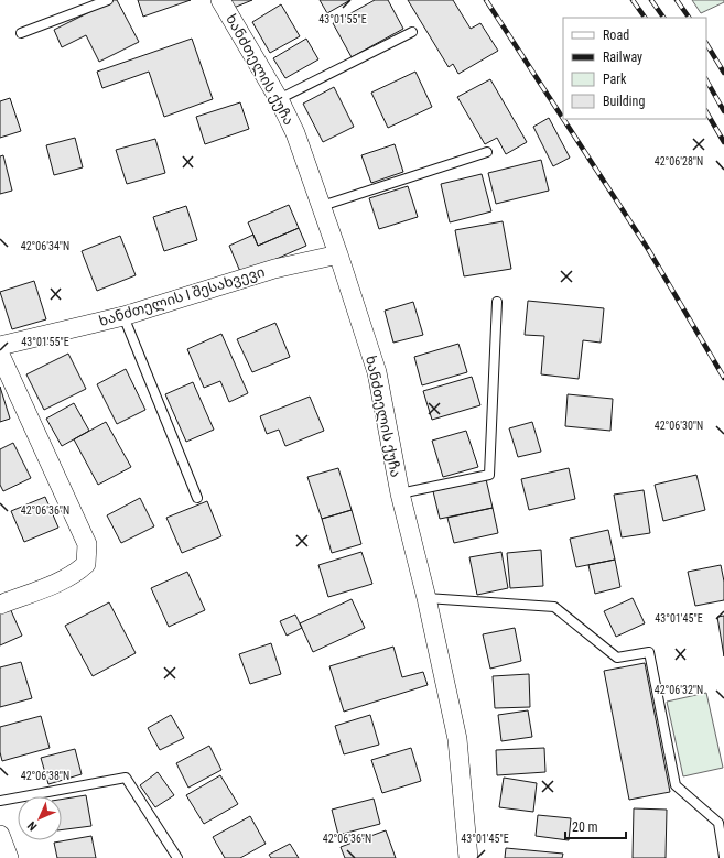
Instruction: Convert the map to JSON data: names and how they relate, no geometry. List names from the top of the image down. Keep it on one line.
{"streets":{"street":["ხანძთელის ქუჩა","ხანძთელის I შესახვევი"]},"crossings":[["ხანძთელის ქუჩა","ხანძთელის I შესახვევი"]],"legend":["Road","Railway","Park","Building"],"scale_bar":"20 m","north":"bottom left","coordinates":["43°01'55\"E","42°06'28\"N","42°06'34\"N","42°06'30\"N","42°06'36\"N","43°01'45\"E","42°06'32\"N","42°06'38\"N"]}
